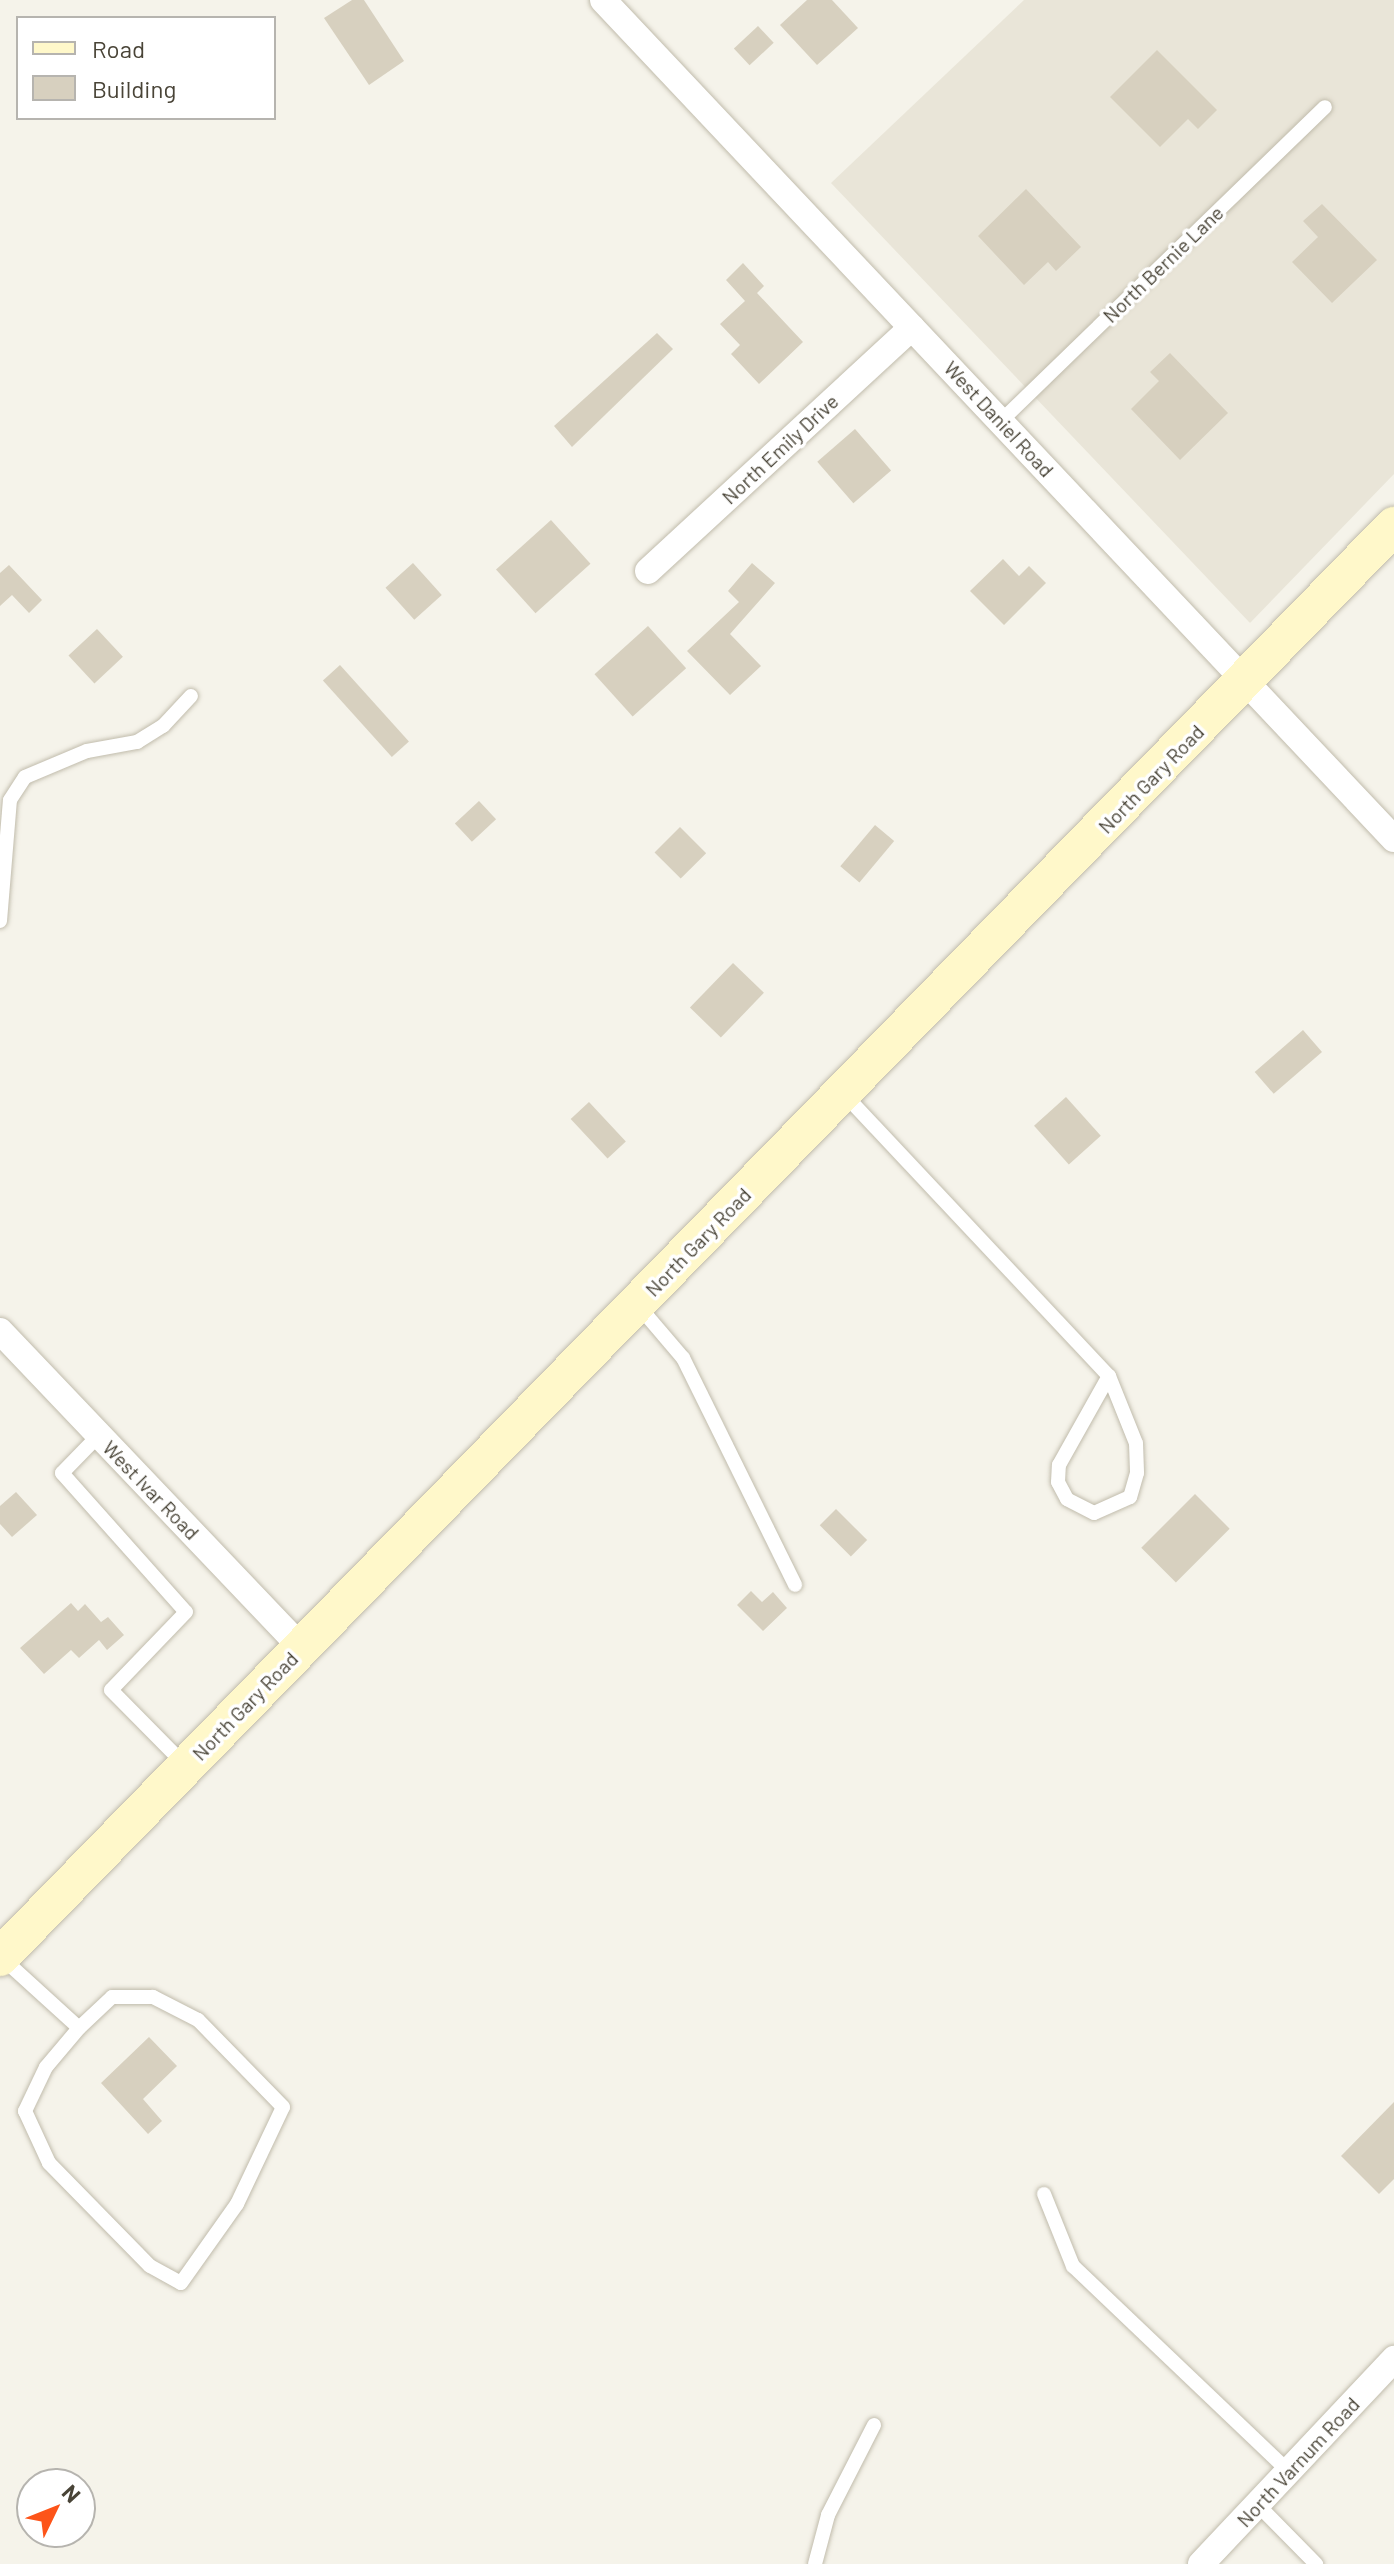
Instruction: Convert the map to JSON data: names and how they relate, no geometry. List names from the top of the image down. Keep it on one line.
{"streets":{"street":["West Daniel Road","North Emily Drive","North Gary Road","West Ivar Road","North Varnum Road"],"lane":["North Bernie Lane"]},"crossings":[["North Bernie Lane","West Daniel Road"],["West Daniel Road","North Emily Drive"],["West Daniel Road","North Gary Road"],["North Gary Road","West Ivar Road"]],"legend":["Road","Building"],"north":"top right"}
